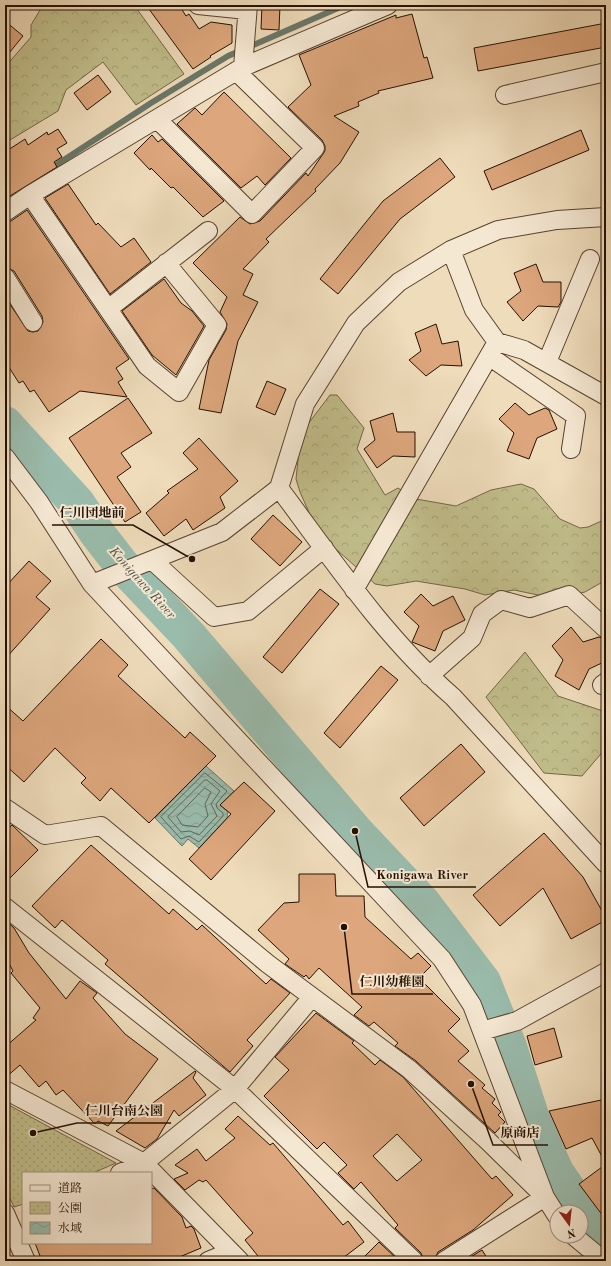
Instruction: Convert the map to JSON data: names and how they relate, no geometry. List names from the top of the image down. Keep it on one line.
{"water":["Konigawa River"],"places":["仁川団地前","Konigawa River","仁川幼稚園","原商店","仁川台南公園"],"legend":["道路","公園","水域"],"north":"bottom"}
